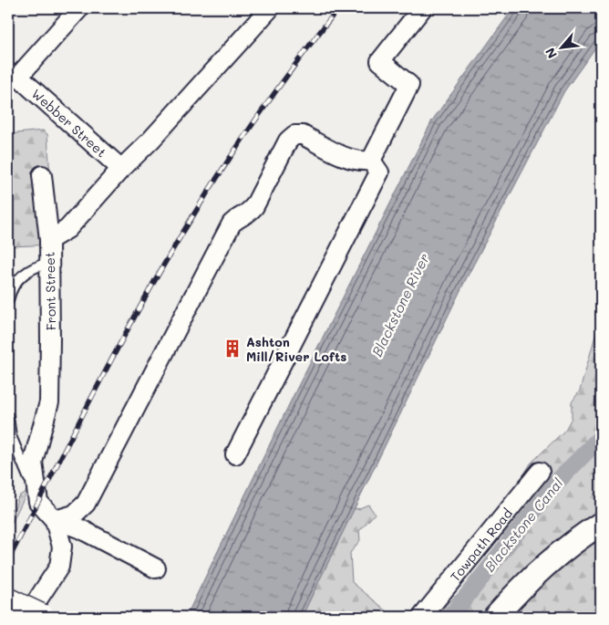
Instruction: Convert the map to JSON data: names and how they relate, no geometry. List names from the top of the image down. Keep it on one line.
{"streets":{"street":["Webber Street","Front Street","Towpath Road"]},"crossings":[["Webber Street","Front Street"]],"water":["Blackstone River","Blackstone Canal"],"places":{"building":["Ashton Mill/River Lofts"]},"north":"bottom left"}
